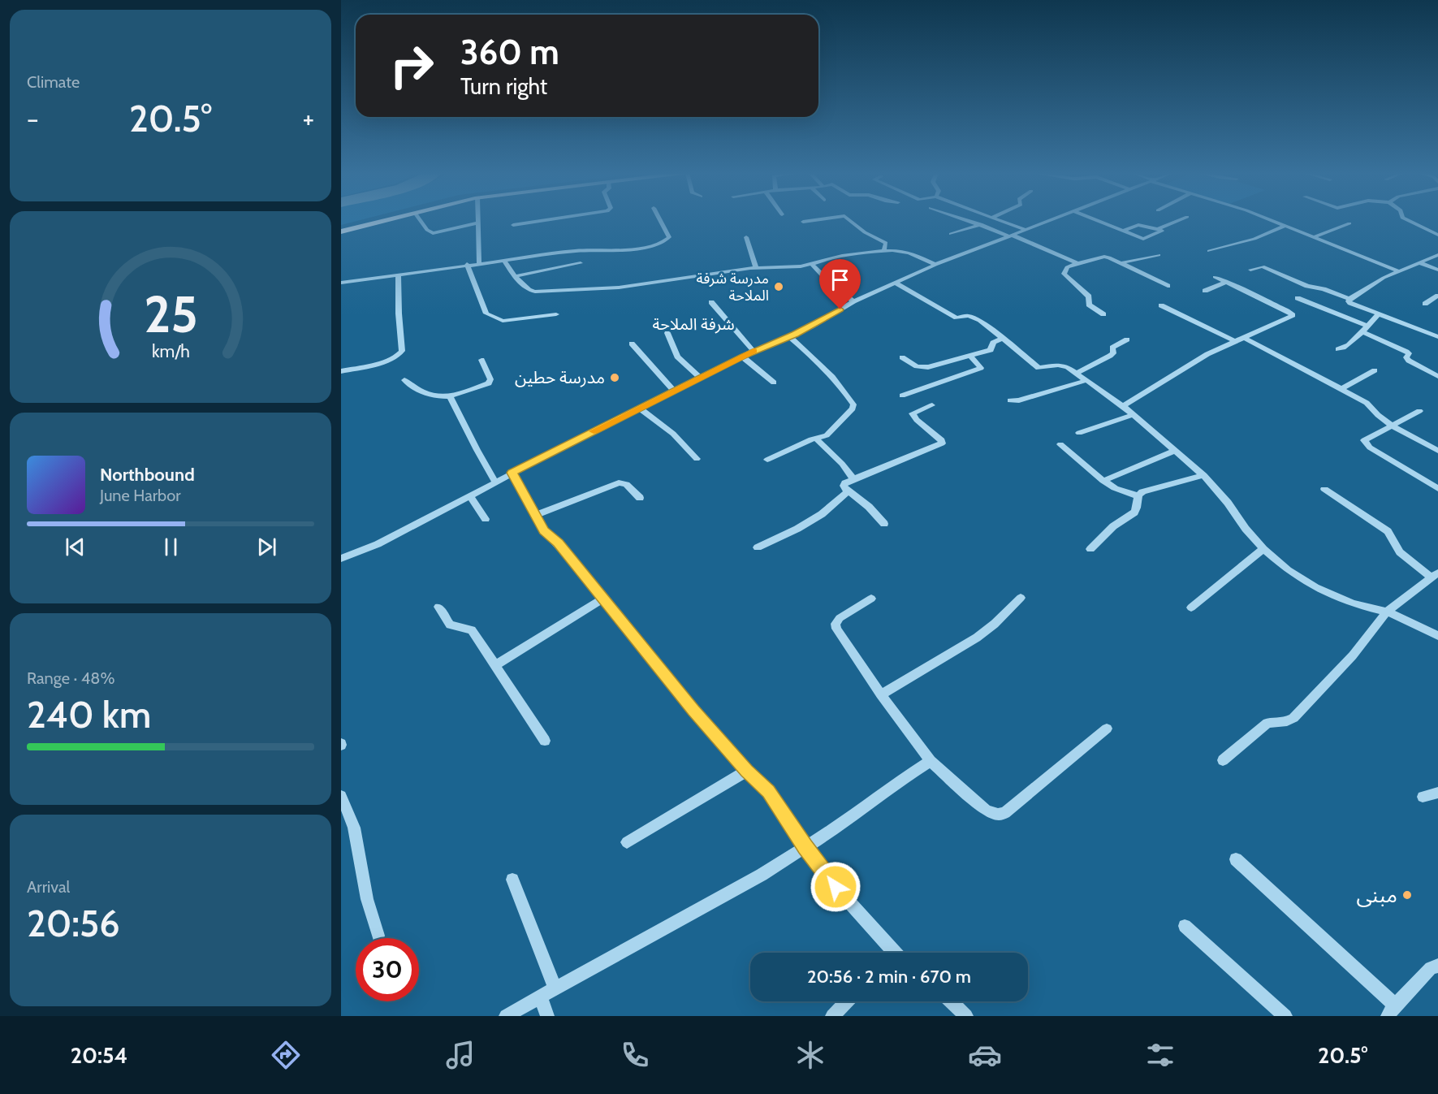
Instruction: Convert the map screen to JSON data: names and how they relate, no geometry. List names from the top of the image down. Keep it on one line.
{"districts":["شرفة الملاحة"],"places":["مدرسة شرفة الملاحة","مدرسة حطين","مبنى"],"page":{"tile":["Climate",["Range · 48%","240 km"],["Arrival","20:56"]],"turn":["360 m","Turn right"],"heat":["−","20.5°","+"],"song":["Northbound","June Harbor"],"limit":"30","trip":"20:56 · 2 min · 670 m","tabs":["20:54","20.5°"],"gauge":["25","km/h"]}}
